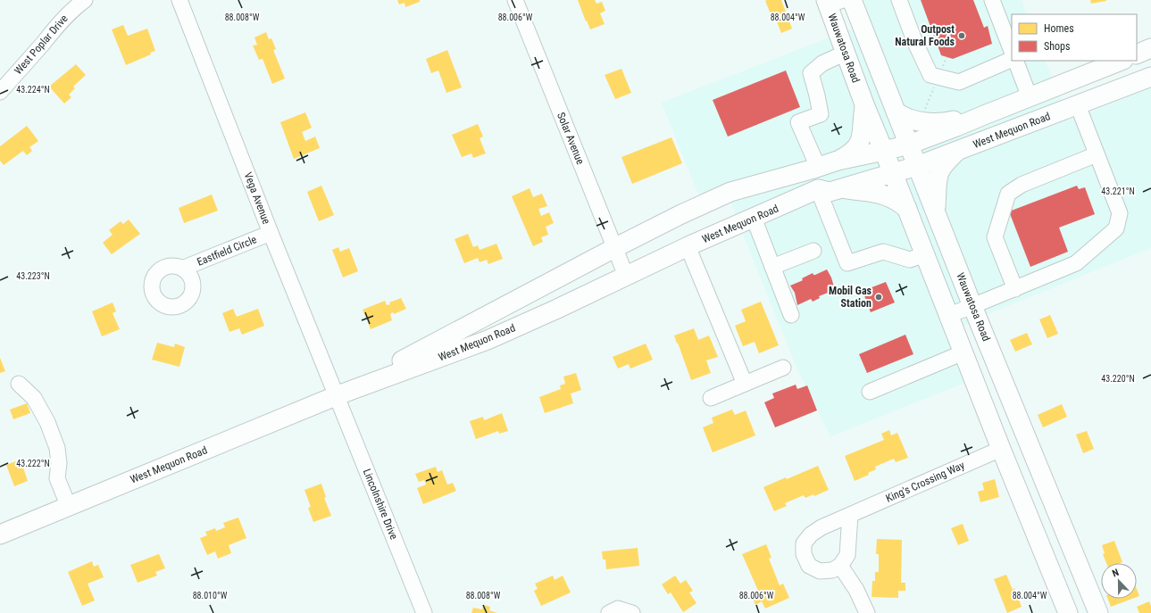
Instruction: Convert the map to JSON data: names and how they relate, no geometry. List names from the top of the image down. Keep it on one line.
{"streets":{"main road":["Wauwatosa Road","West Mequon Road"],"street":["West Poplar Drive","Solar Avenue","Vega Avenue","Eastfield Circle","King's Crossing Way","Lincolnshire Drive"]},"crossings":[["Wauwatosa Road","West Mequon Road"],["Wauwatosa Road","King's Crossing Way"],["West Mequon Road","Solar Avenue"],["West Mequon Road","Vega Avenue"],["West Mequon Road","Lincolnshire Drive"],["Vega Avenue","Eastfield Circle"],["Vega Avenue","Lincolnshire Drive"]],"places":["Outpost Natural Foods","Mobil Gas Station"],"legend":["Homes","Shops"],"north":"top","coordinates":["88.008°W","88.006°W","88.004°W","43.224°N","43.221°N","43.223°N","43.220°N","43.222°N","88.010°W"]}
